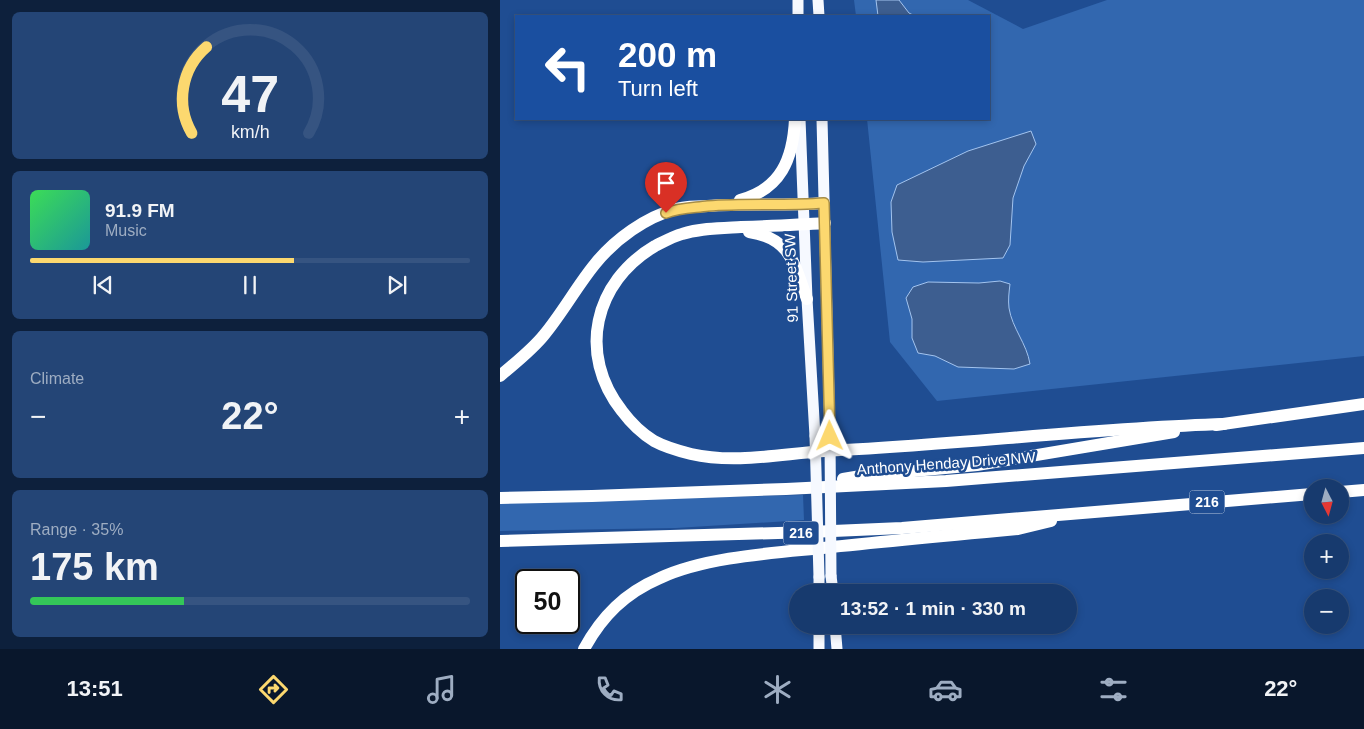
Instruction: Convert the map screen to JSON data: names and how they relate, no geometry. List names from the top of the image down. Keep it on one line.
{"streets":{"highway":["Anthony Henday Drive NW","216"],"main road":["91 Street SW"]},"north":"bottom","page":{"turn":["200 m","Turn left"],"song":["91.9 FM","Music"],"tile":["Climate",["Range · 35%","175 km"]],"heat":["−","22°","+"],"map_buttons":["+","−"],"limit":"50","trip":"13:52 · 1 min · 330 m","tabs":["13:51","22°"],"gauge":["47","km/h"]}}
